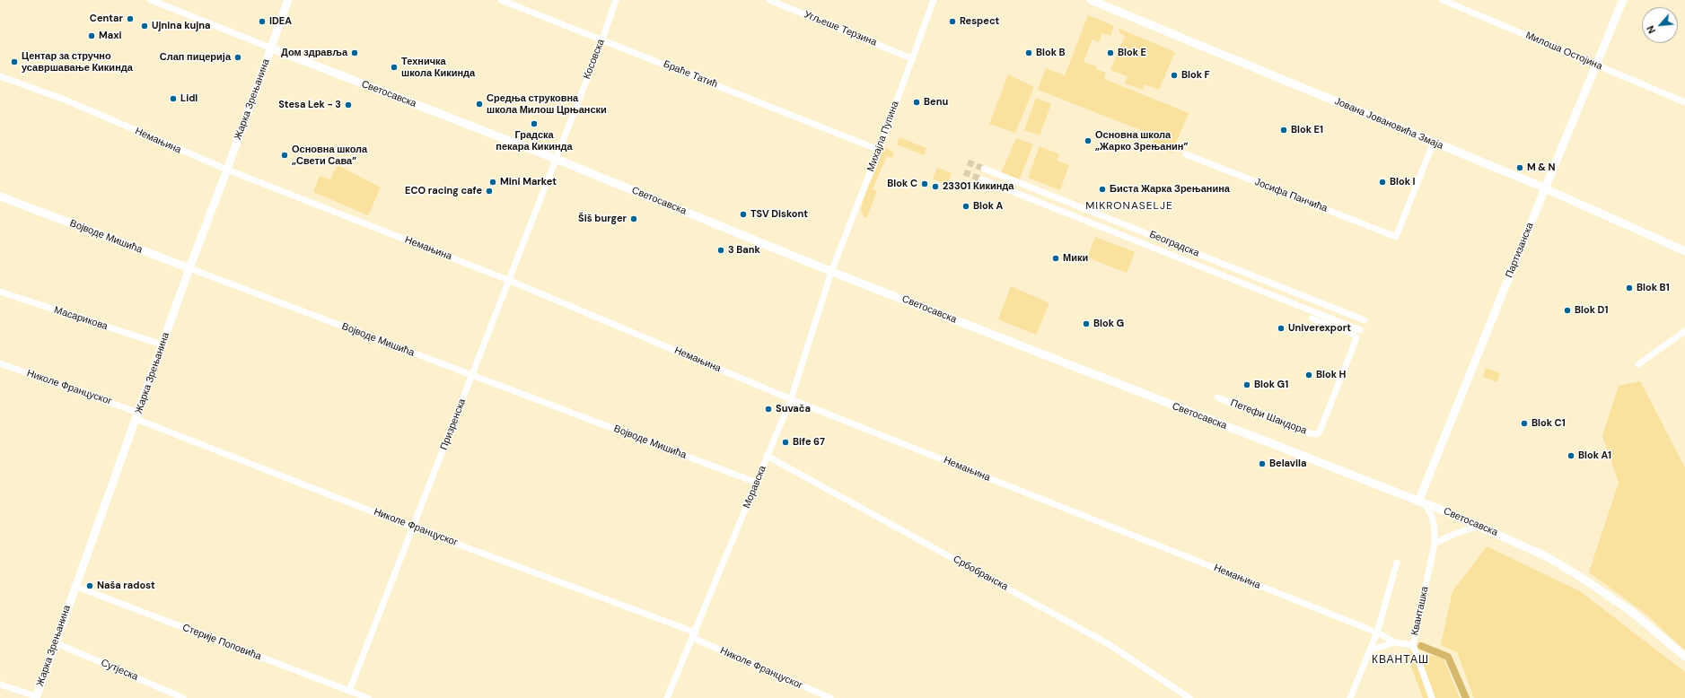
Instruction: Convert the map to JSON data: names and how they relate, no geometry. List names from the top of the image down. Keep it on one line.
{"streets":{"street":["Угљеше Терзина","Милоша Остојина","Косовска","Браће Татић","Светосавска","Жарка Зрењанина","Јована Јовановића Змаја","Михајла Пупина","Немањина","Јосифа Панчића","Војводе Мишића","Београдска","Партизанска","Масарикова","Николе Француског","Петефи Шандора","Призренска","Моравска","Србобранска","Кванташка","Стерије Поповића","Сутјеска"]},"crossings":[["Угљеше Терзина","Михајла Пупина"],["Милоша Остојина","Партизанска"],["Косовска","Браће Татић"],["Косовска","Светосавска"],["Косовска","Призренска"],["Браће Татић","Михајла Пупина"],["Светосавска","Жарка Зрењанина"],["Светосавска","Михајла Пупина"],["Светосавска","Партизанска"],["Светосавска","Призренска"],["Светосавска","Моравска"],["Светосавска","Кванташка"],["Жарка Зрењанина","Немањина"],["Жарка Зрењанина","Војводе Мишића"],["Жарка Зрењанина","Масарикова"],["Жарка Зрењанина","Николе Француског"],["Жарка Зрењанина","Стерије Поповића"],["Жарка Зрењанина","Сутјеска"],["Јована Јовановића Змаја","Јосифа Панчића"],["Јована Јовановића Змаја","Партизанска"],["Михајла Пупина","Моравска"],["Немањина","Призренска"],["Немањина","Моравска"],["Немањина","Кванташка"],["Војводе Мишића","Призренска"],["Војводе Мишића","Моравска"],["Партизанска","Кванташка"],["Николе Француског","Призренска"],["Николе Француског","Моравска"],["Призренска","Стерије Поповића"],["Моравска","Србобранска"]],"districts":["MIKRONASELJE","КВАНТАШ"],"places":["Centar","IDEA","Respect","Ujnina kujna","Maxi","Дом здравља","Blok B","Blok E","Слап пицерија","Центар за стручно усавршавање Кикинда","Техничка школа Кикинда","Blok F","Lidl","Benu","Средња струковна школа Милош Црњански","Stesa Lek - 3","Градска пекара Кикинда","Blok E1","Основна школа „Жарко Зрењанин”","Основна школа „Свети Сава”","M & N","Mini Market","Blok I","Blok C","23301 Кикинда","Биста Жарка Зрењанина","ECO racing cafe","Blok A","TSV Diskont","Šiš burger","3 Bank","Мики","Blok B1","Blok D1","Blok G","Univerexport","Blok H","Blok G1","Suvača","Blok C1","Bife 67","Blok A1","Belavila","Naša radost"],"north":"bottom left"}
